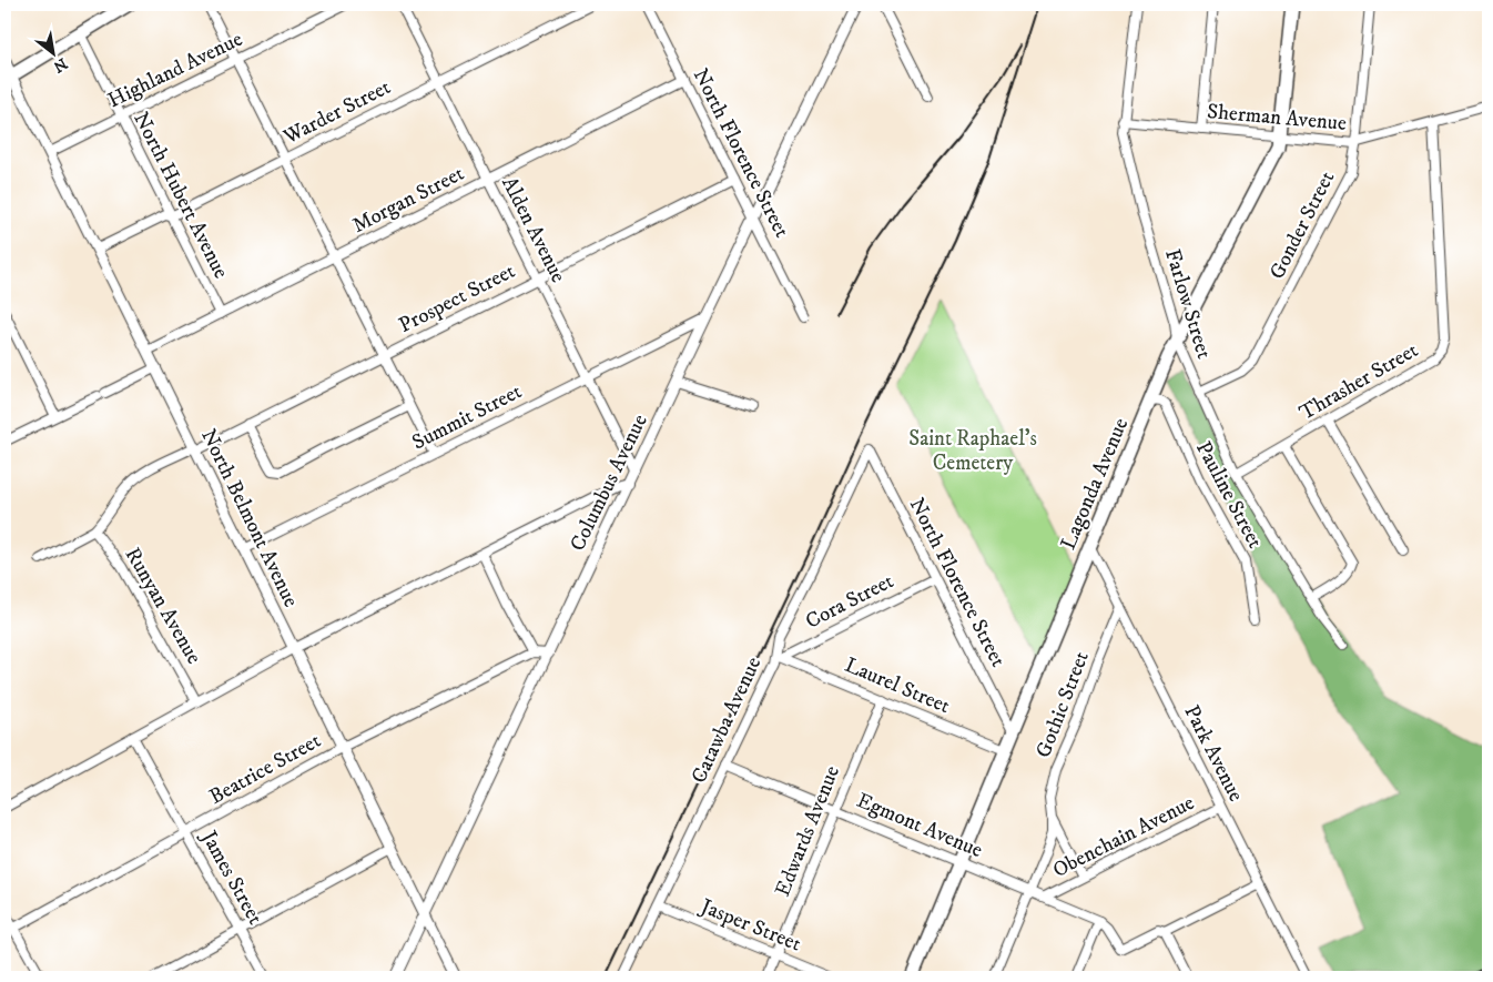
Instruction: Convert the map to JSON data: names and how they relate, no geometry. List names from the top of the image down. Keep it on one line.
{"streets":{"main road":["Lagonda Avenue"],"street":["Highland Avenue","Warder Street","Sherman Avenue","North Florence Street","North Hubert Avenue","Morgan Street","Gonder Street","Alden Avenue","Prospect Street","Farlow Street","Thrasher Street","Summit Street","Columbus Avenue","Pauline Street","North Belmont Avenue","Cora Street","Runyan Avenue","Laurel Street","Gothic Street","Catawba Avenue","Park Avenue","Beatrice Street","Egmont Avenue","Edwards Avenue","Obenchain Avenue","James Street","Jasper Street"]},"crossings":[["Highland Avenue","North Hubert Avenue"],["Highland Avenue","North Belmont Avenue"],["Warder Street","North Hubert Avenue"],["Warder Street","Alden Avenue"],["Warder Street","North Belmont Avenue"],["Sherman Avenue","Gonder Street"],["Sherman Avenue","Farlow Street"],["Sherman Avenue","Thrasher Street"],["Sherman Avenue","Lagonda Avenue"],["North Florence Street","Morgan Street"],["North Florence Street","Prospect Street"],["North Florence Street","Columbus Avenue"],["North Florence Street","Lagonda Avenue"],["North Florence Street","Cora Street"],["North Florence Street","Catawba Avenue"],["North Hubert Avenue","Morgan Street"],["Morgan Street","Alden Avenue"],["Morgan Street","North Belmont Avenue"],["Gonder Street","Farlow Street"],["Alden Avenue","Prospect Street"],["Alden Avenue","Summit Street"],["Alden Avenue","Columbus Avenue"],["Prospect Street","North Belmont Avenue"],["Prospect Street","Runyan Avenue"],["Farlow Street","Thrasher Street"],["Farlow Street","Lagonda Avenue"],["Summit Street","Columbus Avenue"],["Summit Street","North Belmont Avenue"],["Columbus Avenue","North Belmont Avenue"],["Lagonda Avenue","Pauline Street"],["Lagonda Avenue","Laurel Street"],["Lagonda Avenue","Park Avenue"],["Lagonda Avenue","Egmont Avenue"],["North Belmont Avenue","Beatrice Street"],["Cora Street","Laurel Street"],["Cora Street","Catawba Avenue"],["Laurel Street","Catawba Avenue"],["Laurel Street","Edwards Avenue"],["Gothic Street","Park Avenue"],["Gothic Street","Egmont Avenue"],["Gothic Street","Obenchain Avenue"],["Catawba Avenue","Egmont Avenue"],["Catawba Avenue","Jasper Street"],["Park Avenue","Obenchain Avenue"],["Beatrice Street","James Street"],["Egmont Avenue","Edwards Avenue"],["Egmont Avenue","Obenchain Avenue"],["Edwards Avenue","Jasper Street"]],"parks":["Saint Raphael's Cemetery"],"north":"bottom right"}
